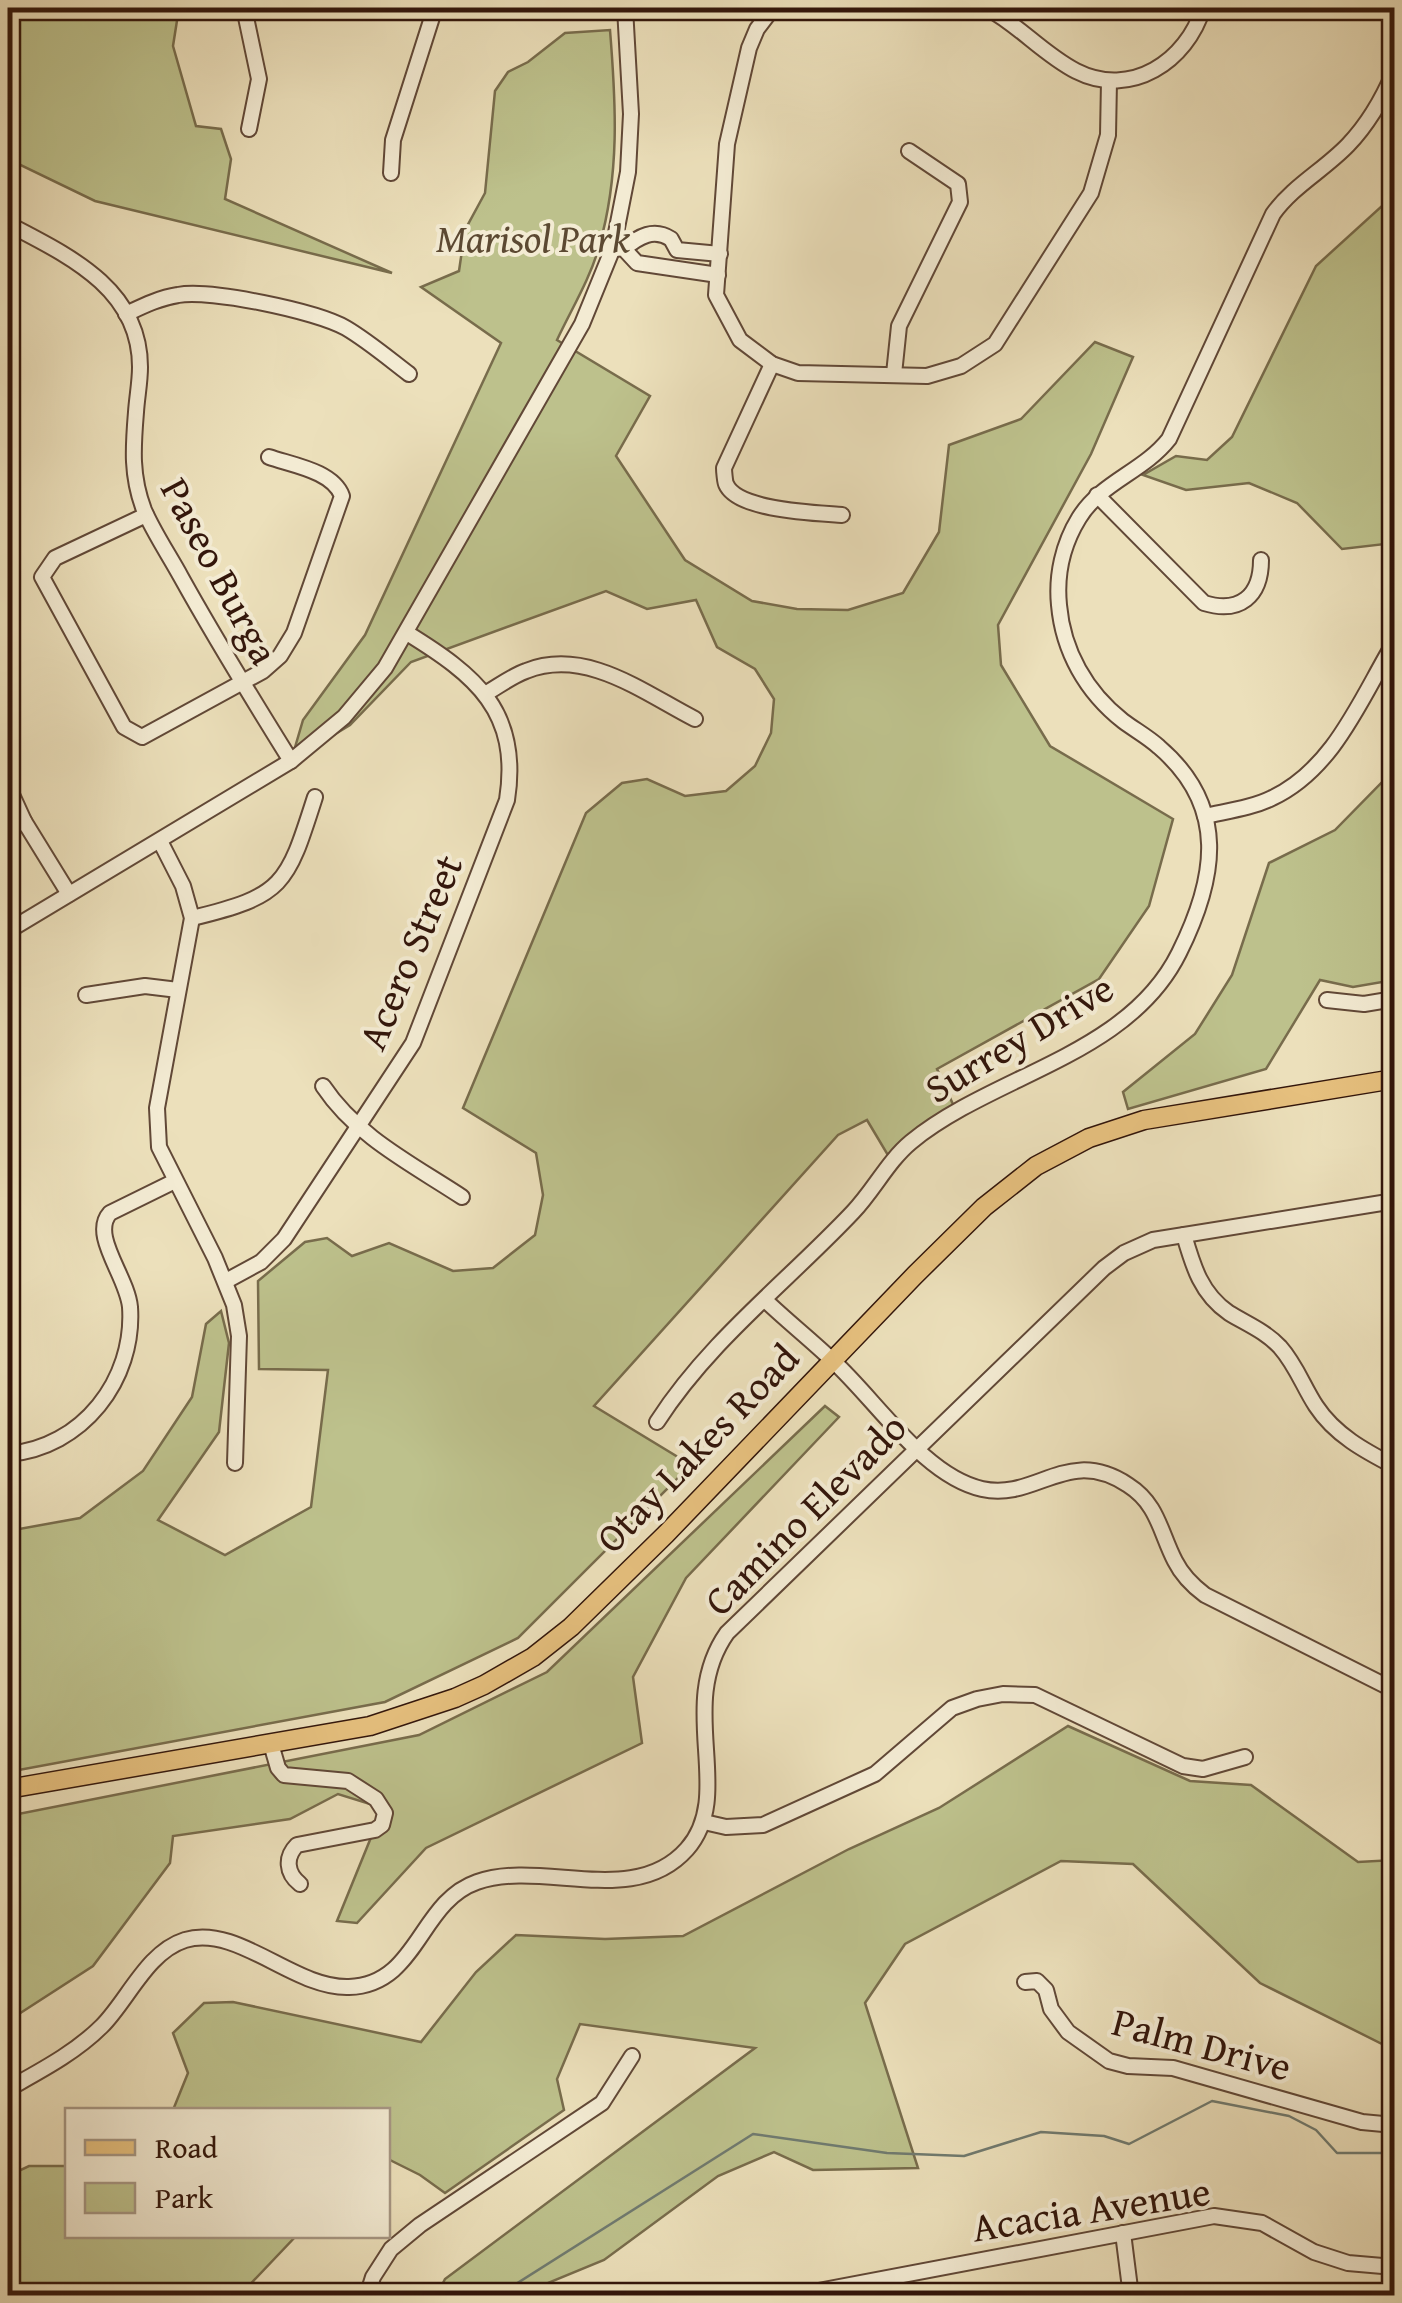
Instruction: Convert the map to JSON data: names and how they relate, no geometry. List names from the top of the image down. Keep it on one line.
{"streets":{"main road":["Otay Lakes Road"],"street":["Paseo Burga","Acero Street","Surrey Drive","Camino Elevado","Palm Drive","Acacia Avenue"]},"parks":["Marisol Park"],"legend":["Road","Park"]}
